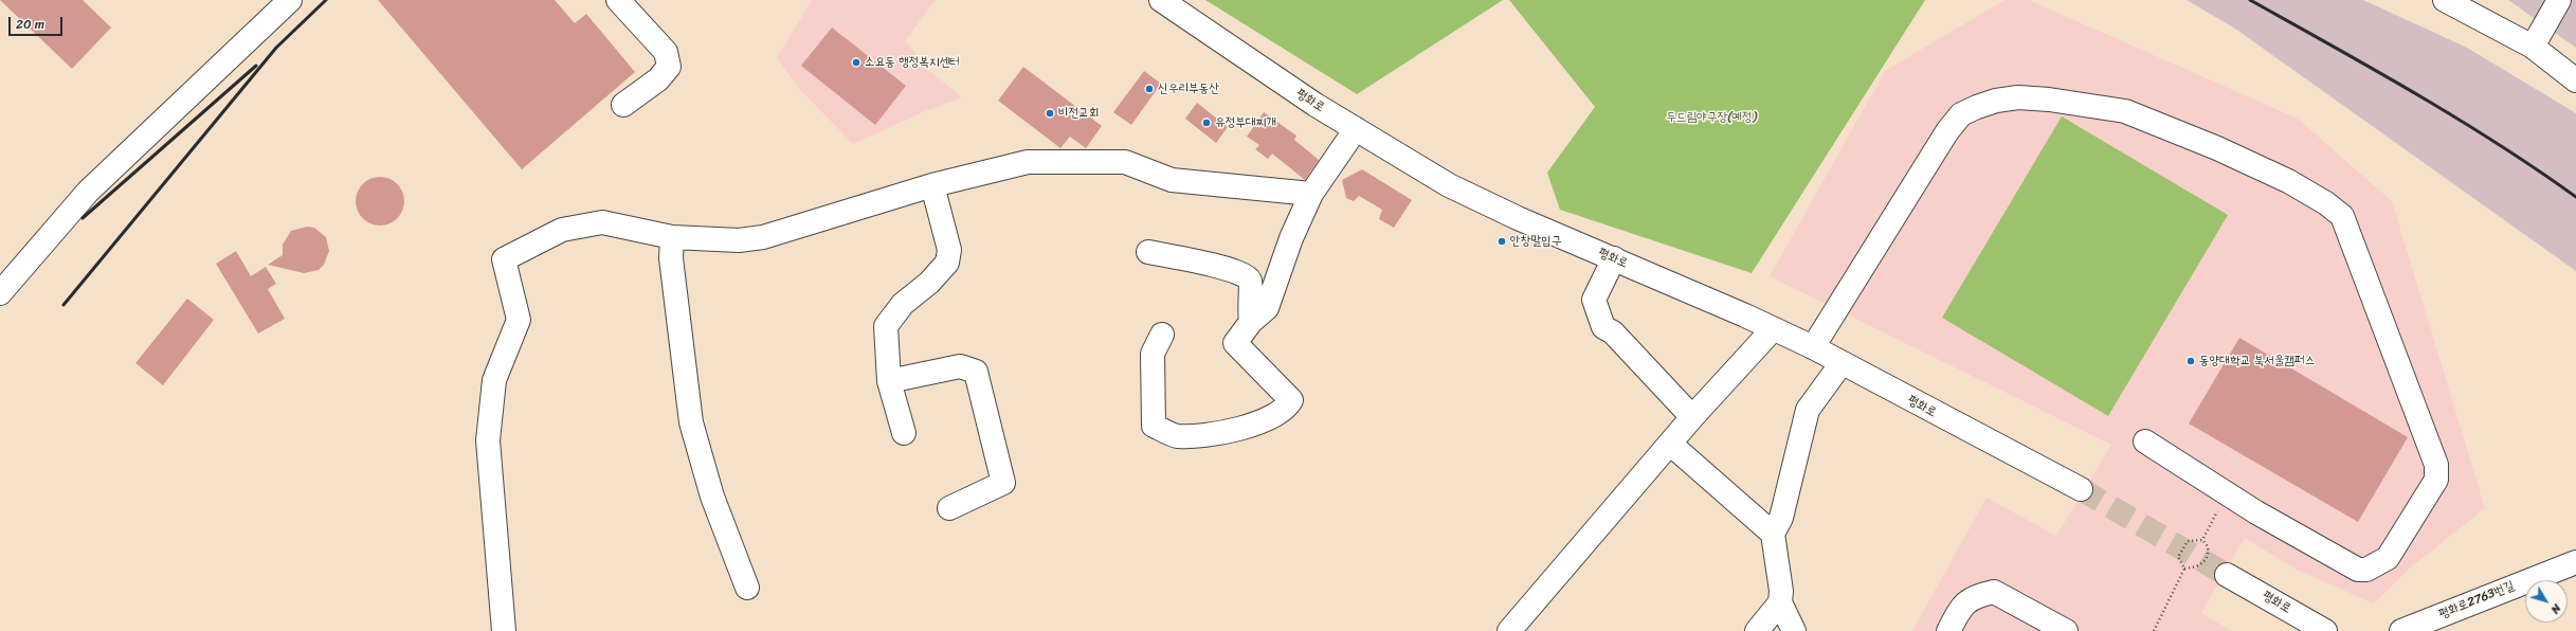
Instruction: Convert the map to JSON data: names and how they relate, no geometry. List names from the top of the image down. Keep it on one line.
{"streets":{"street":["평화로","평화로2763번길"]},"parks":["두드림야구장(예정)"],"places":["소요동 행정복지센터","신우리부동산","비전교회","유정부대찌개","안창말입구","동양대학교 북서울캠퍼스"],"scale_bar":"20 m","north":"bottom right"}
